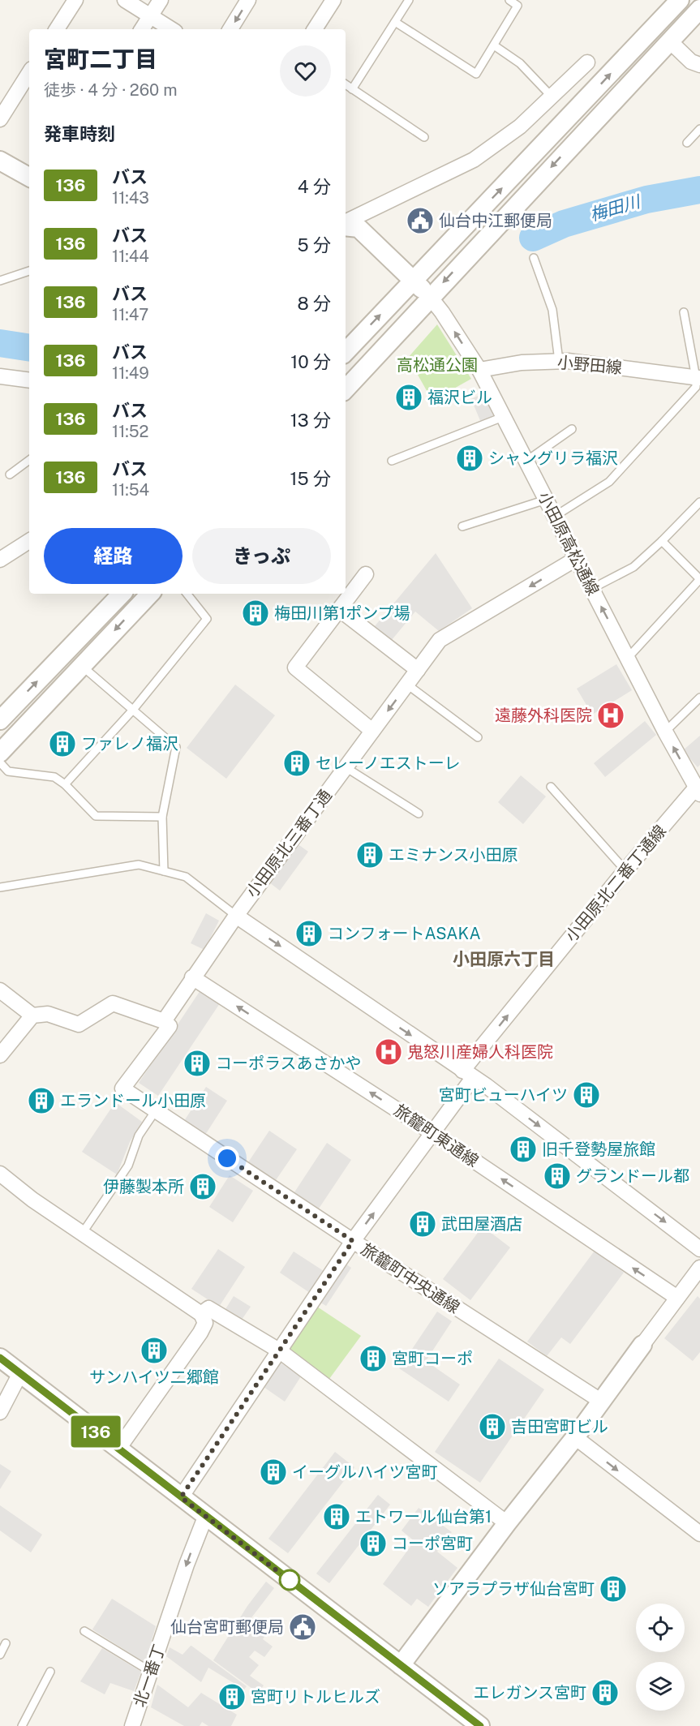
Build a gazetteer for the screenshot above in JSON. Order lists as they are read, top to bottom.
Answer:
{
  "streets": {
    "street": [
      "小野田線",
      "小田原高松通線",
      "小田原北三番丁通",
      "小田原北二番丁通線",
      "旅籠町東通線",
      "旅籠町中央通線",
      "北一番丁"
    ]
  },
  "crossings": [
    ["小野田線", "小田原高松通線"],
    ["小田原高松通線", "小田原北三番丁通"],
    ["小田原高松通線", "小田原北二番丁通線"],
    ["小田原北三番丁通", "旅籠町東通線"],
    ["小田原北三番丁通", "旅籠町中央通線"],
    ["小田原北二番丁通線", "旅籠町東通線"],
    ["小田原北二番丁通線", "旅籠町中央通線"]
  ],
  "one_way": [
    "小田原高松通線",
    "小田原北三番丁通",
    "小田原北二番丁通線",
    "北一番丁"
  ],
  "districts": ["小田原六丁目"],
  "water": ["梅田川"],
  "parks": ["高松通公園"],
  "places": {
    "public building": ["仙台中江郵便局", "仙台宮町郵便局"],
    "building": [
      "福沢ビル",
      "シャングリラ福沢",
      "梅田川第1ポンプ場",
      "ファレノ福沢",
      "セレーノエストーレ",
      "エミナンス小田原",
      "コンフォートASAKA",
      "コーポラスあさかや",
      "宮町ビューハイツ",
      "エランドール小田原",
      "旧千登勢屋旅館",
      "グランドール都",
      "伊藤製本所",
      "武田屋酒店",
      "サンハイツ二郷館",
      "宮町コーポ",
      "吉田宮町ビル",
      "イーグルハイツ宮町",
      "エトワール仙台第1",
      "コーポ宮町",
      "ソアラプラザ仙台宮町",
      "エレガンス宮町",
      "宮町リトルヒルズ"
    ],
    "hospital": ["遠藤外科医院", "鬼怒川産婦人科医院"]
  },
  "lines": ["bus line 136"],
  "page": {
    "on_map": "136",
    "heading": [
      ["宮町二丁目", "徒歩 · 4 分 · 260 m"],
      "発車時刻"
    ],
    "list": [
      {
        "mark": "136",
        "name": "バス",
        "note": "11:43",
        "value": "4 分"
      },
      {
        "mark": "136",
        "name": "バス",
        "note": "11:44",
        "value": "5 分"
      },
      {
        "mark": "136",
        "name": "バス",
        "note": "11:47",
        "value": "8 分"
      },
      {
        "mark": "136",
        "name": "バス",
        "note": "11:49",
        "value": "10 分"
      },
      {
        "mark": "136",
        "name": "バス",
        "note": "11:52",
        "value": "13 分"
      },
      {
        "mark": "136",
        "name": "バス",
        "note": "11:54",
        "value": "15 分"
      }
    ],
    "buttons": ["経路", "きっぷ"]
  }
}
